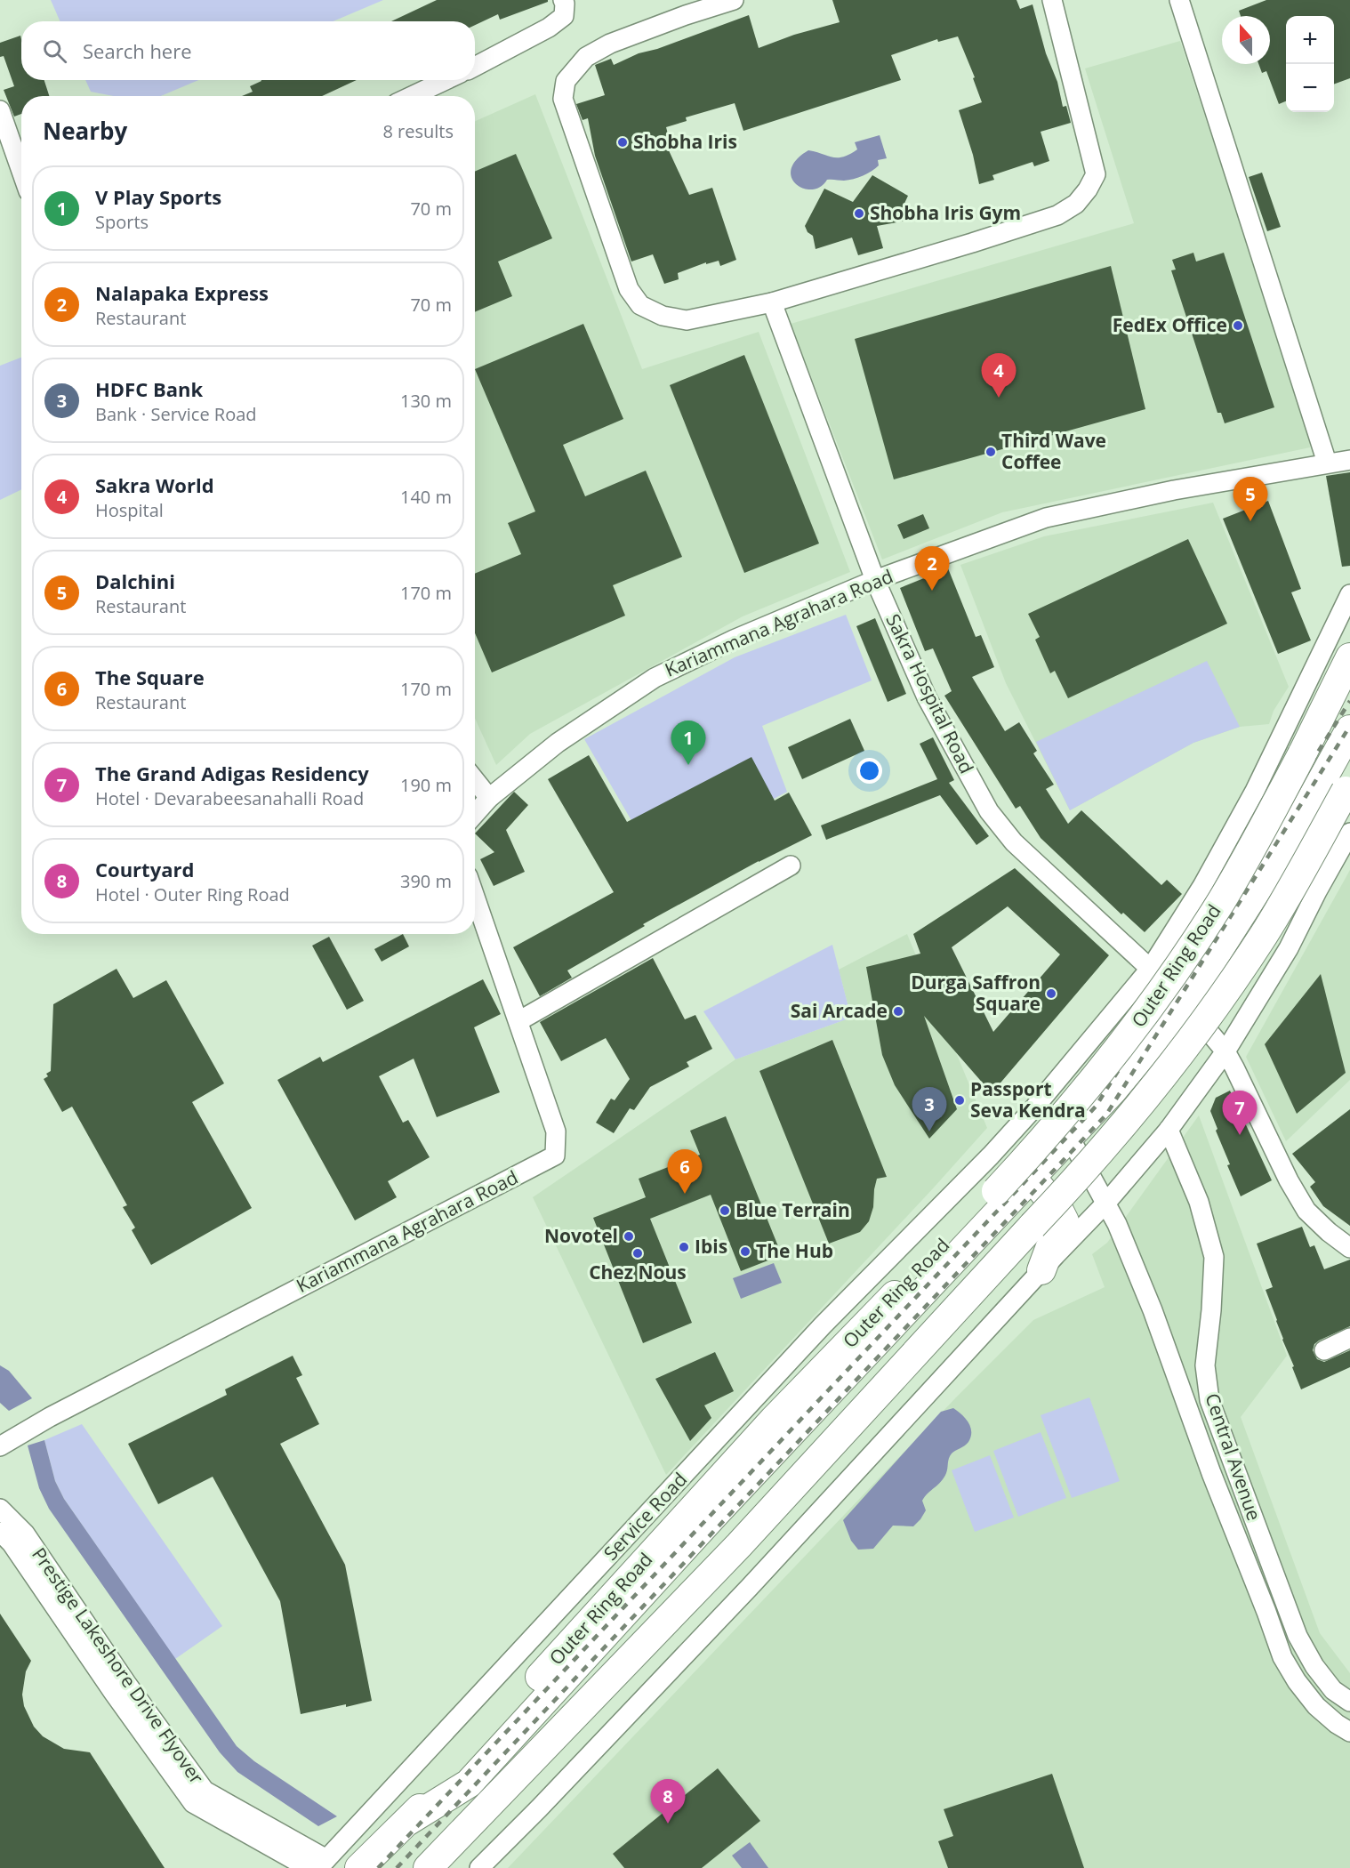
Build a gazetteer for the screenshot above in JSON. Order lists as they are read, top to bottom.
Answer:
{
  "streets": {
    "highway": ["Outer Ring Road"],
    "street": [
      "Kariammana Agrahara Road",
      "Sakra Hospital Road",
      "Central Avenue",
      "Service Road",
      "Prestige Lakeshore Drive Flyover"
    ]
  },
  "crossings": [
    ["Kariammana Agrahara Road", "Sakra Hospital Road"],
    ["Sakra Hospital Road", "Service Road"],
    ["Central Avenue", "Service Road"],
    ["Service Road", "Prestige Lakeshore Drive Flyover"]
  ],
  "places": [
    "Shobha Iris",
    "Shobha Iris Gym",
    "FedEx Office",
    "Third Wave Coffee",
    "Durga Saffron Square",
    "Sai Arcade",
    "Passport Seva Kendra",
    "Blue Terrain",
    "Novotel",
    "Ibis",
    "The Hub",
    "Chez Nous"
  ],
  "north": "top",
  "page": {
    "map_buttons": ["+", "−"],
    "search": "Search here",
    "heading": ["Nearby", "8 results"],
    "list": [
      {
        "mark": "1",
        "name": "V Play Sports",
        "note": "Sports",
        "value": "70 m"
      },
      {
        "mark": "2",
        "name": "Nalapaka Express",
        "note": "Restaurant",
        "value": "70 m"
      },
      {
        "mark": "3",
        "name": "HDFC Bank",
        "note": "Bank · Service Road",
        "value": "130 m"
      },
      {
        "mark": "4",
        "name": "Sakra World",
        "note": "Hospital",
        "value": "140 m"
      },
      {
        "mark": "5",
        "name": "Dalchini",
        "note": "Restaurant",
        "value": "170 m"
      },
      {
        "mark": "6",
        "name": "The Square",
        "note": "Restaurant",
        "value": "170 m"
      },
      {
        "mark": "7",
        "name": "The Grand Adigas Residency",
        "note": "Hotel · Devarabeesanahalli Road",
        "value": "190 m"
      },
      {
        "mark": "8",
        "name": "Courtyard",
        "note": "Hotel · Outer Ring Road",
        "value": "390 m"
      }
    ],
    "pins": [
      "4",
      "5",
      "2",
      "1",
      "3",
      "7",
      "6",
      "8"
    ]
  }
}
